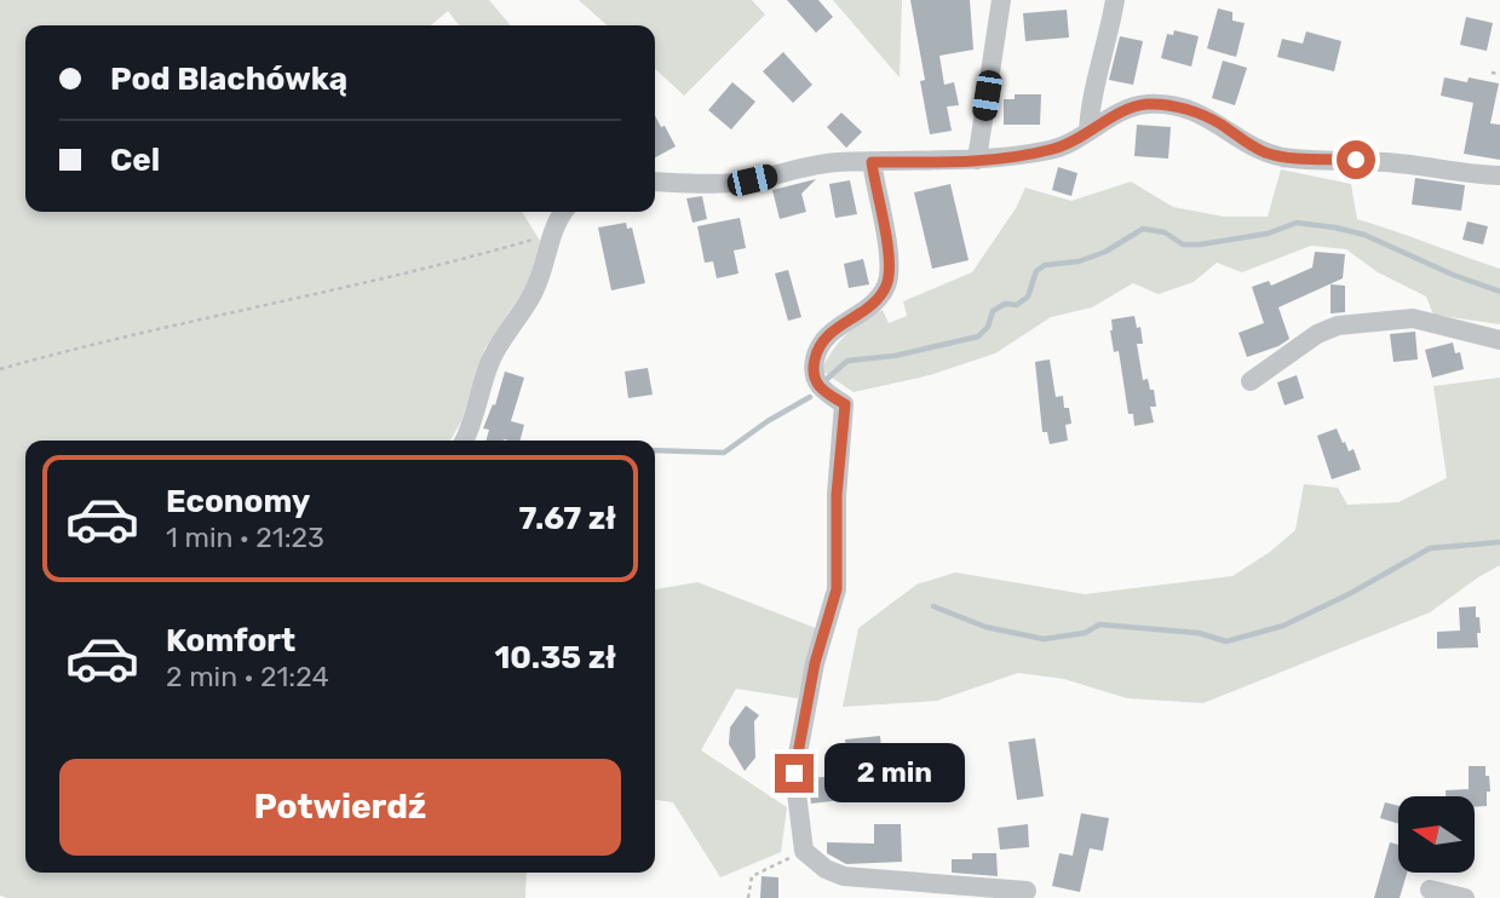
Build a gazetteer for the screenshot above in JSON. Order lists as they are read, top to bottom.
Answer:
{
  "north": "left",
  "page": {
    "banner": ["Pod Blachówką", "Cel"],
    "list": [
      {
        "name": "Economy",
        "note": "1 min · 21:23",
        "value": "7.67 zł"
      },
      {
        "name": "Komfort",
        "note": "2 min · 21:24",
        "value": "10.35 zł"
      }
    ],
    "buttons": "Potwierdź",
    "bubble": "2 min"
  }
}
